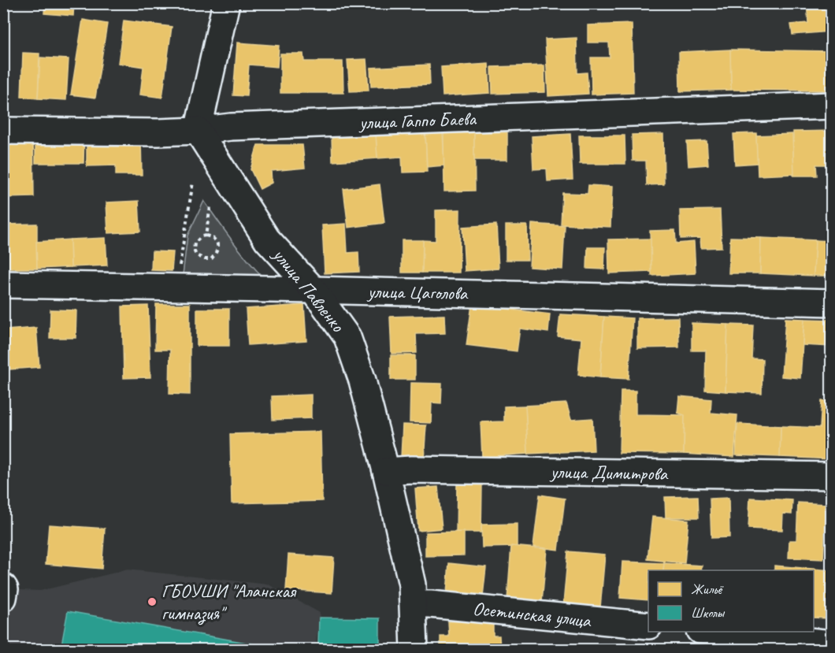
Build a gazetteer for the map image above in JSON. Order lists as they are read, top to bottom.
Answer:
{
  "streets": {
    "street": [
      "улица Гаппо Баева",
      "улица Павленко",
      "улица Цаголова",
      "улица Димитрова",
      "Осетинская улица"
    ]
  },
  "crossings": [
    ["улица Гаппо Баева", "улица Павленко"],
    ["улица Павленко", "улица Цаголова"],
    ["улица Павленко", "улица Димитрова"],
    ["улица Павленко", "Осетинская улица"]
  ],
  "places": ["ГБОУШИ \"Аланская гимназия\""],
  "legend": ["Жильё", "Школы"]
}
